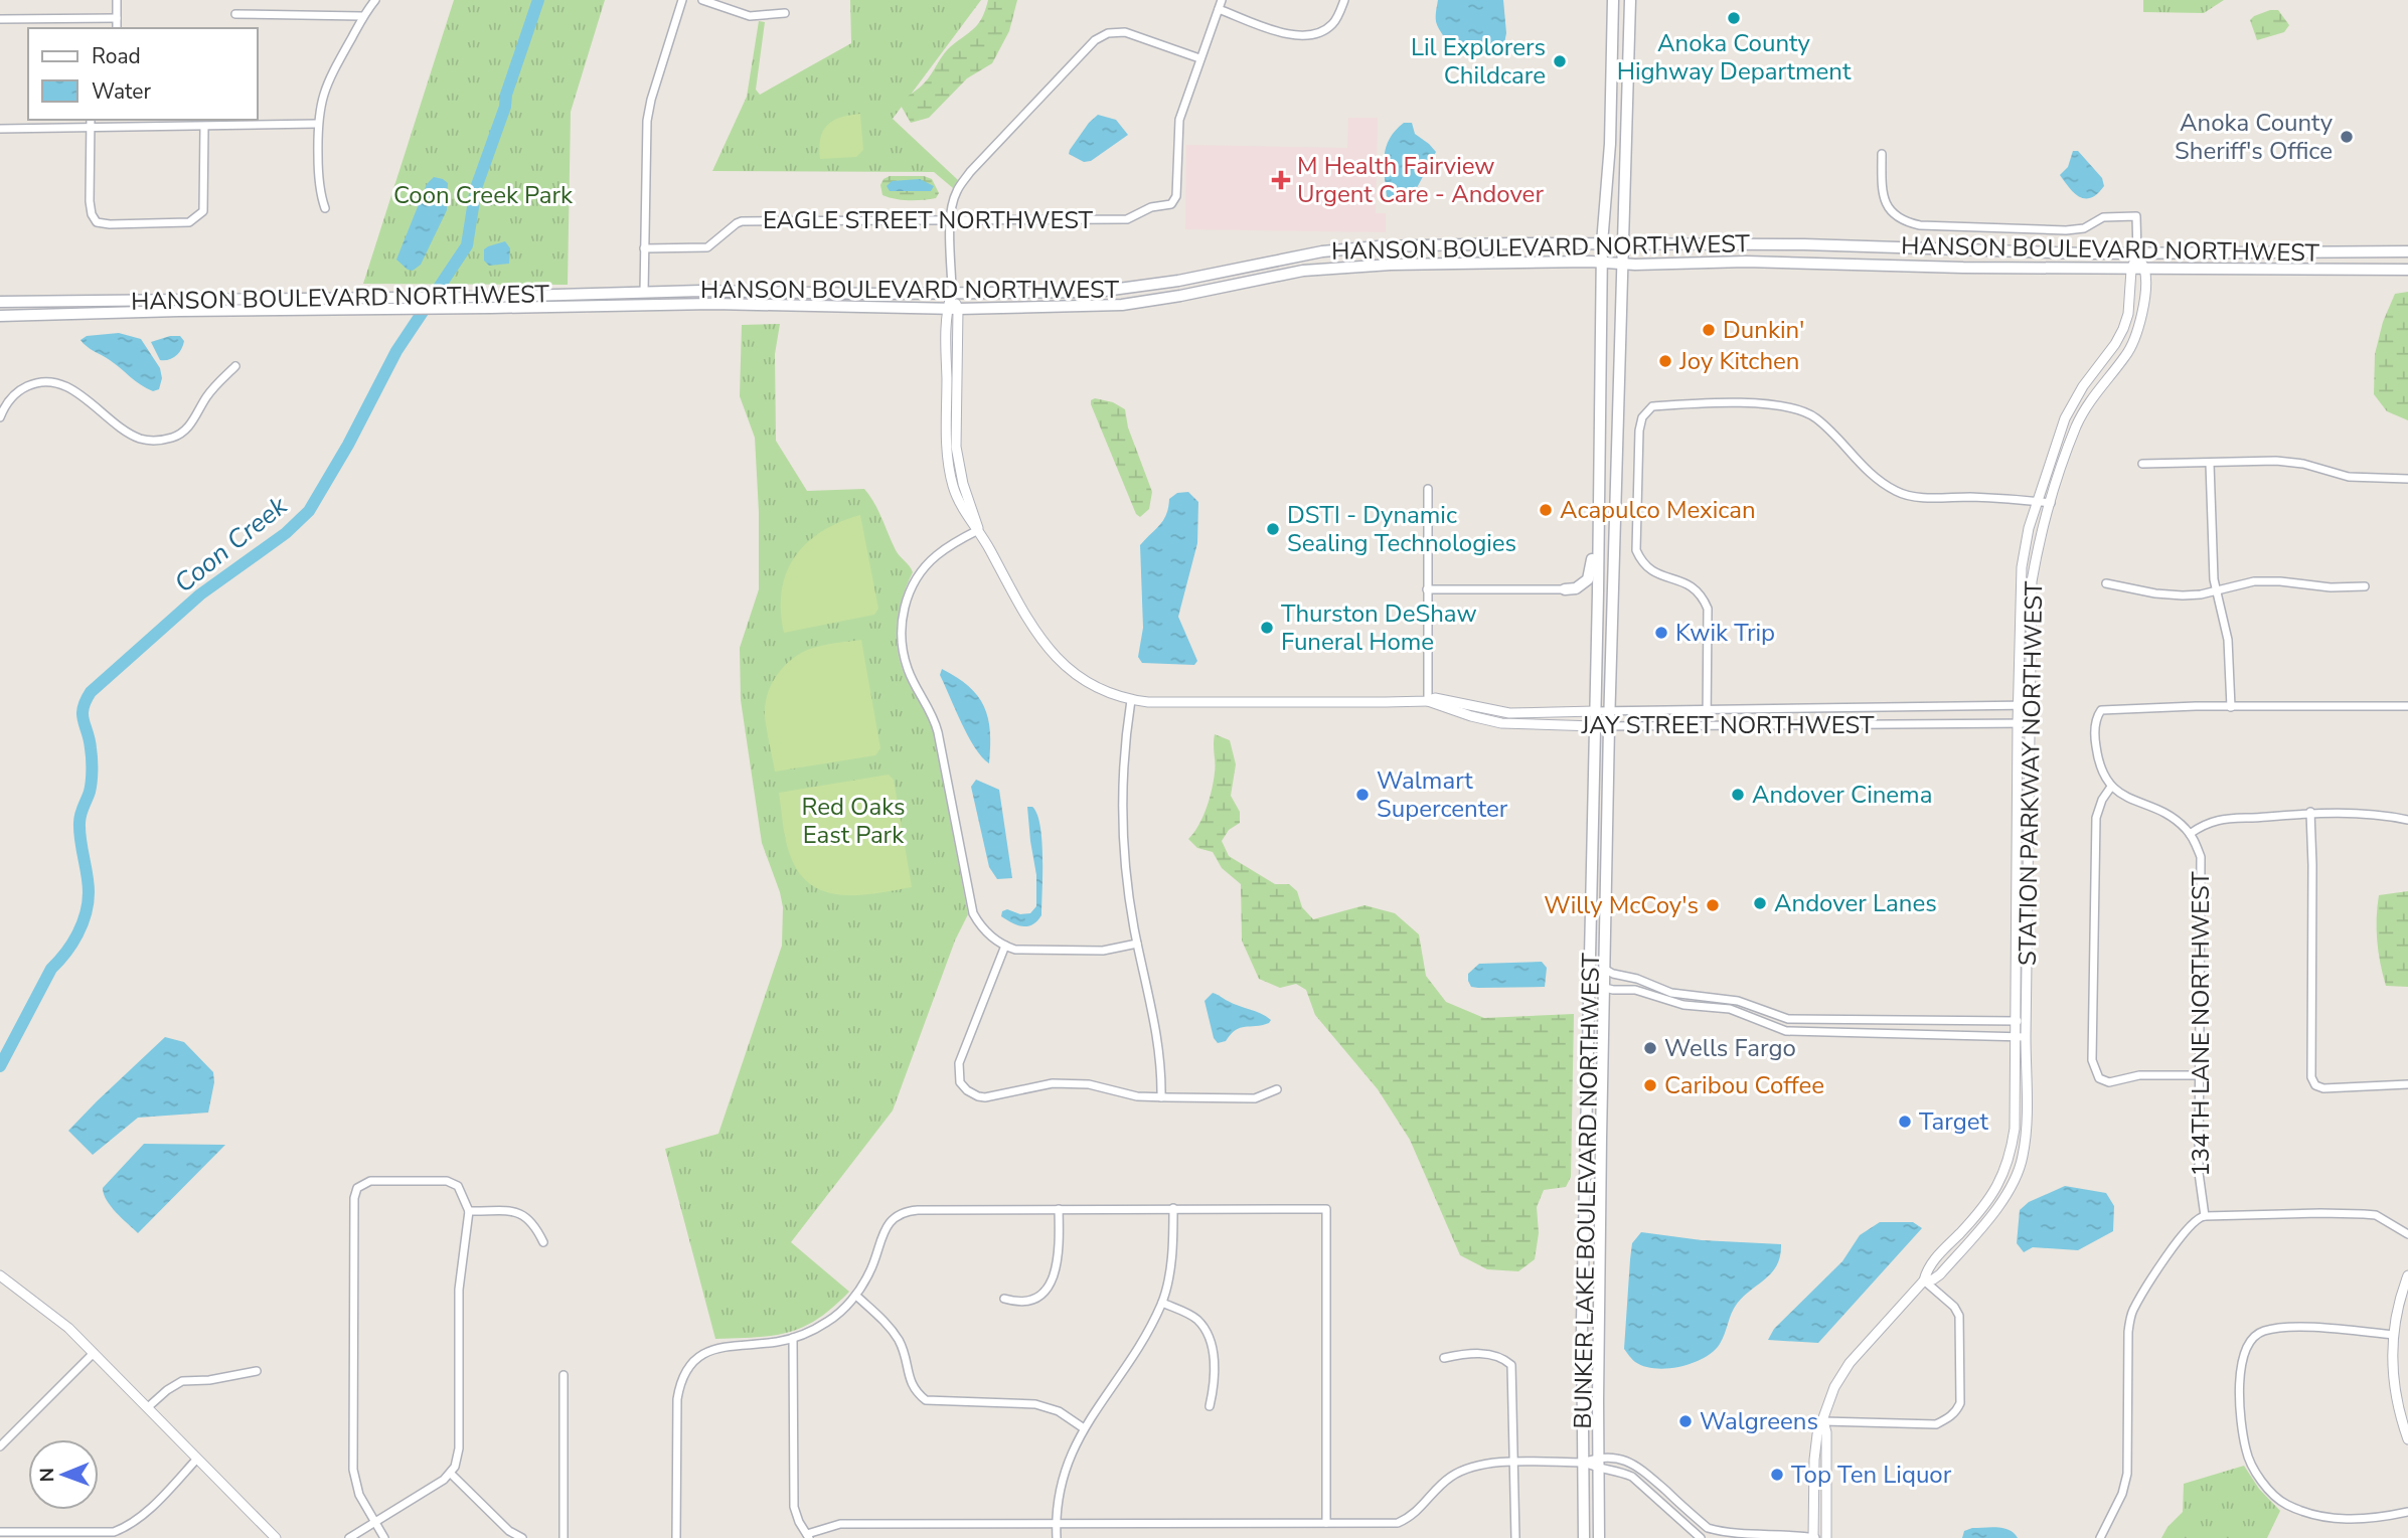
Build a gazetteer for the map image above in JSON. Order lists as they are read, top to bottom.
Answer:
{
  "streets": {
    "main road": ["HANSON BOULEVARD NORTHWEST", "BUNKER LAKE BOULEVARD NORTHWEST"],
    "street": [
      "EAGLE STREET NORTHWEST",
      "JAY STREET NORTHWEST",
      "STATION PARKWAY NORTHWEST",
      "134TH LANE NORTHWEST"
    ]
  },
  "crossings": [
    ["HANSON BOULEVARD NORTHWEST", "JAY STREET NORTHWEST"],
    ["HANSON BOULEVARD NORTHWEST", "STATION PARKWAY NORTHWEST"],
    ["HANSON BOULEVARD NORTHWEST", "BUNKER LAKE BOULEVARD NORTHWEST"],
    ["JAY STREET NORTHWEST", "STATION PARKWAY NORTHWEST"],
    ["JAY STREET NORTHWEST", "BUNKER LAKE BOULEVARD NORTHWEST"]
  ],
  "water": ["Coon Creek"],
  "parks": ["Coon Creek Park", "Red Oaks East Park"],
  "places": {
    "other": [
      "Anoka County Highway Department",
      "Lil Explorers Childcare",
      "Anoka County Sheriff's Office",
      "Dunkin'",
      "Joy Kitchen",
      "Acapulco Mexican",
      "DSTI - Dynamic Sealing Technologies",
      "Thurston DeShaw Funeral Home",
      "Kwik Trip",
      "Walmart Supercenter",
      "Andover Cinema",
      "Andover Lanes",
      "Willy McCoy's",
      "Wells Fargo",
      "Caribou Coffee",
      "Target",
      "Walgreens",
      "Top Ten Liquor"
    ],
    "health": ["M Health Fairview Urgent Care - Andover"]
  },
  "legend": ["Road", "Water"],
  "north": "left"
}
